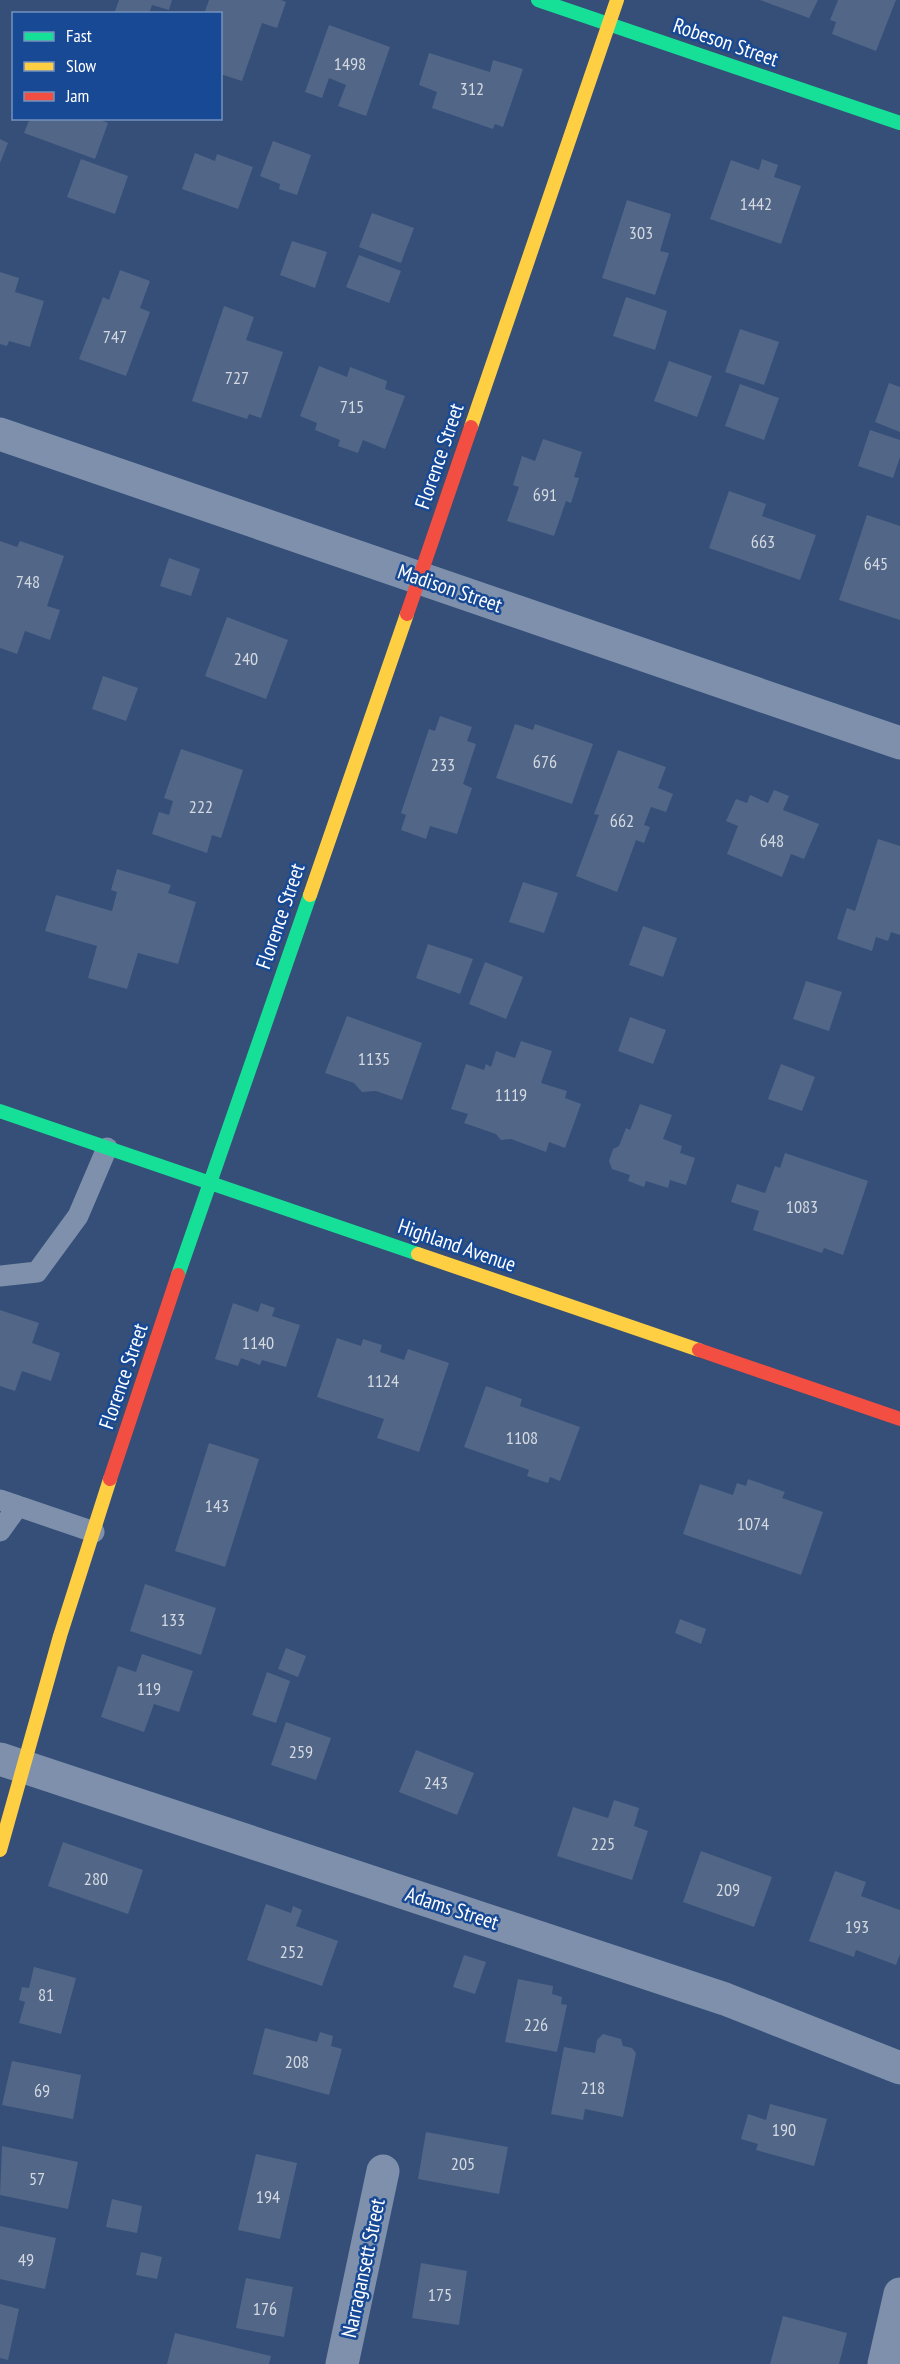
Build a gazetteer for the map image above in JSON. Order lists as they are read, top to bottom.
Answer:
{
  "streets": {
    "street": [
      "Robeson Street",
      "Florence Street",
      "Madison Street",
      "Highland Avenue",
      "Adams Street",
      "Narragansett Street"
    ]
  },
  "crossings": [
    ["Robeson Street", "Florence Street"],
    ["Florence Street", "Madison Street"],
    ["Florence Street", "Highland Avenue"],
    ["Florence Street", "Adams Street"]
  ],
  "house_numbers": [
    "1498",
    "312",
    "1442",
    "303",
    "747",
    "727",
    "715",
    "691",
    "663",
    "645",
    "748",
    "240",
    "676",
    "233",
    "222",
    "662",
    "648",
    "1135",
    "1119",
    "1083",
    "1140",
    "1124",
    "1108",
    "143",
    "1074",
    "133",
    "119",
    "259",
    "243",
    "225",
    "280",
    "209",
    "193",
    "252",
    "81",
    "226",
    "208",
    "218",
    "69",
    "190",
    "205",
    "57",
    "194",
    "49",
    "175",
    "176"
  ],
  "legend": ["Fast", "Slow", "Jam"]
}
